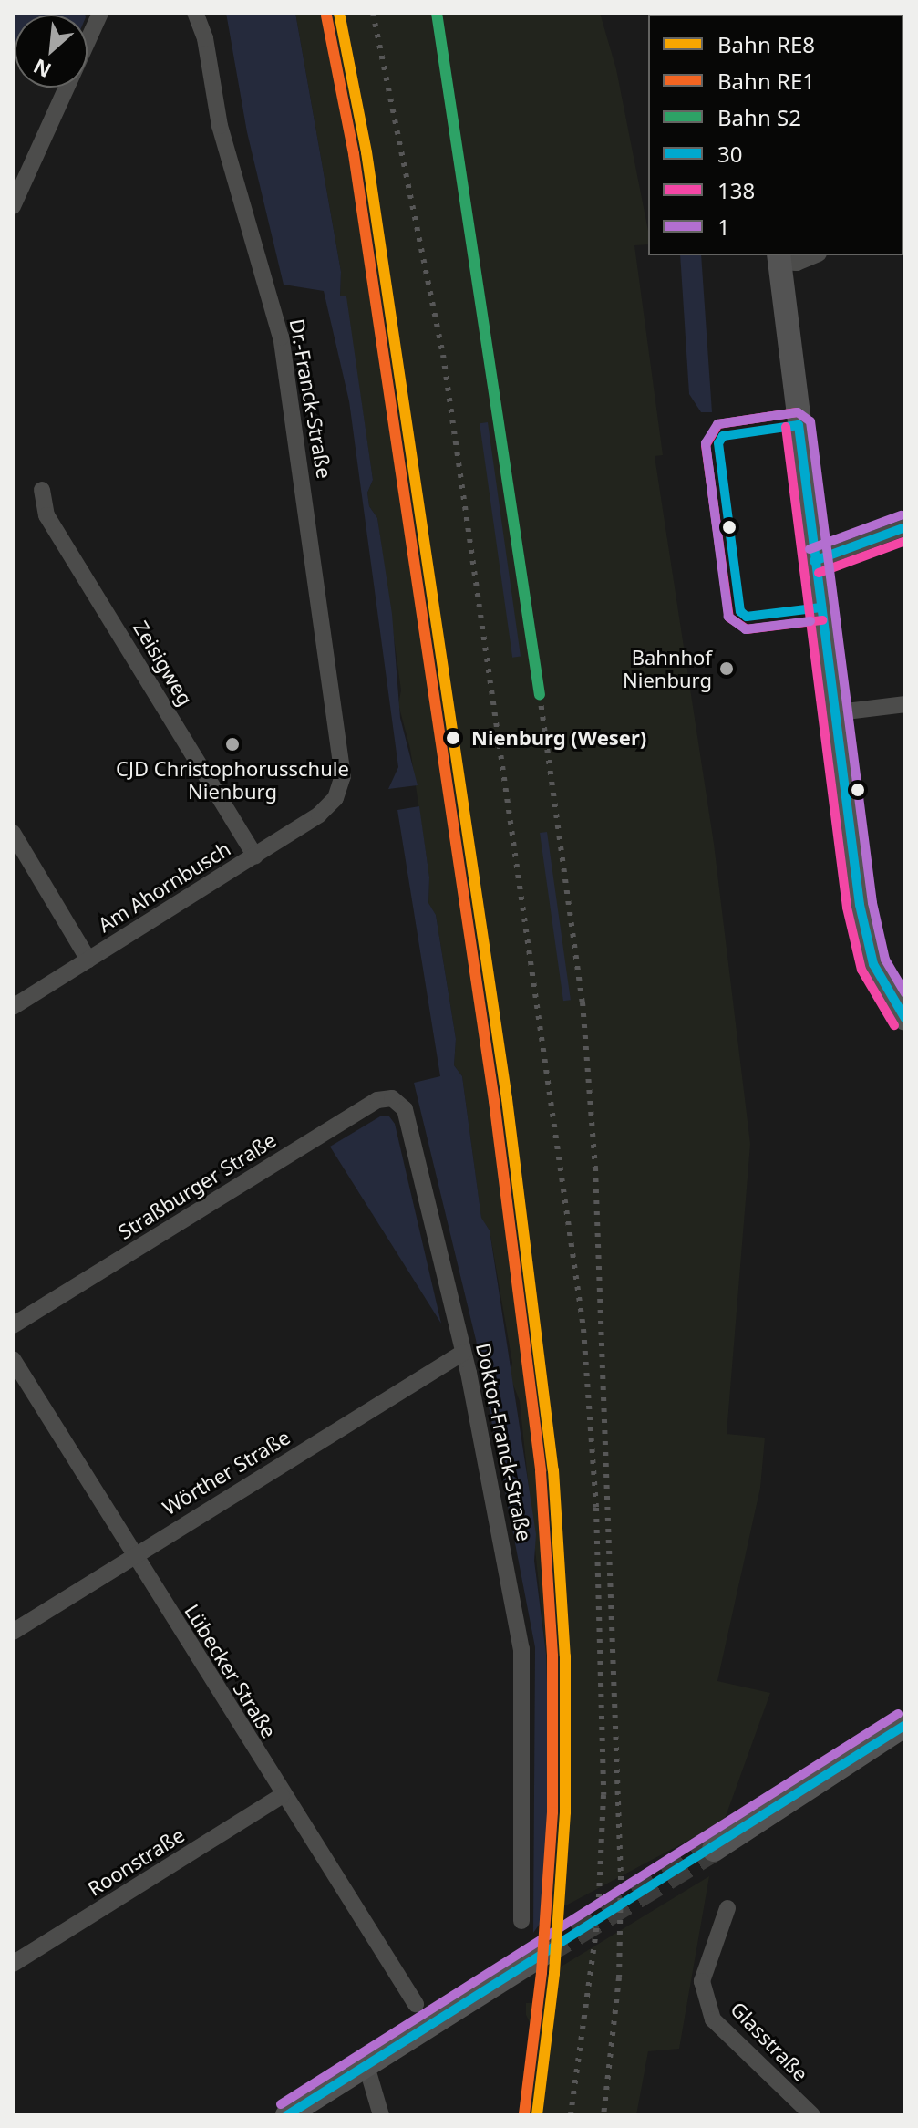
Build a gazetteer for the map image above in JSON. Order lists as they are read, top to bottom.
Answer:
{
  "streets": {
    "street": [
      "Dr.-Franck-Straße",
      "Zeisigweg",
      "Am Ahornbusch",
      "Straßburger Straße",
      "Doktor-Franck-Straße",
      "Wörther Straße",
      "Lübecker Straße",
      "Roonstraße",
      "Glasstraße"
    ]
  },
  "crossings": [
    ["Dr.-Franck-Straße", "Am Ahornbusch"],
    ["Zeisigweg", "Am Ahornbusch"],
    ["Straßburger Straße", "Doktor-Franck-Straße"],
    ["Doktor-Franck-Straße", "Wörther Straße"],
    ["Wörther Straße", "Lübecker Straße"],
    ["Lübecker Straße", "Roonstraße"]
  ],
  "places": ["Bahnhof Nienburg", "Nienburg (Weser)", "CJD Christophorusschule Nienburg"],
  "lines": [
    "rail line RE8",
    "rail line S2",
    "rail line RE1",
    "transit line 138",
    "transit line 1",
    "transit line 30"
  ],
  "legend": [
    "Bahn RE8",
    "Bahn RE1",
    "Bahn S2",
    "30",
    "138",
    "1"
  ],
  "north": "bottom left"
}
